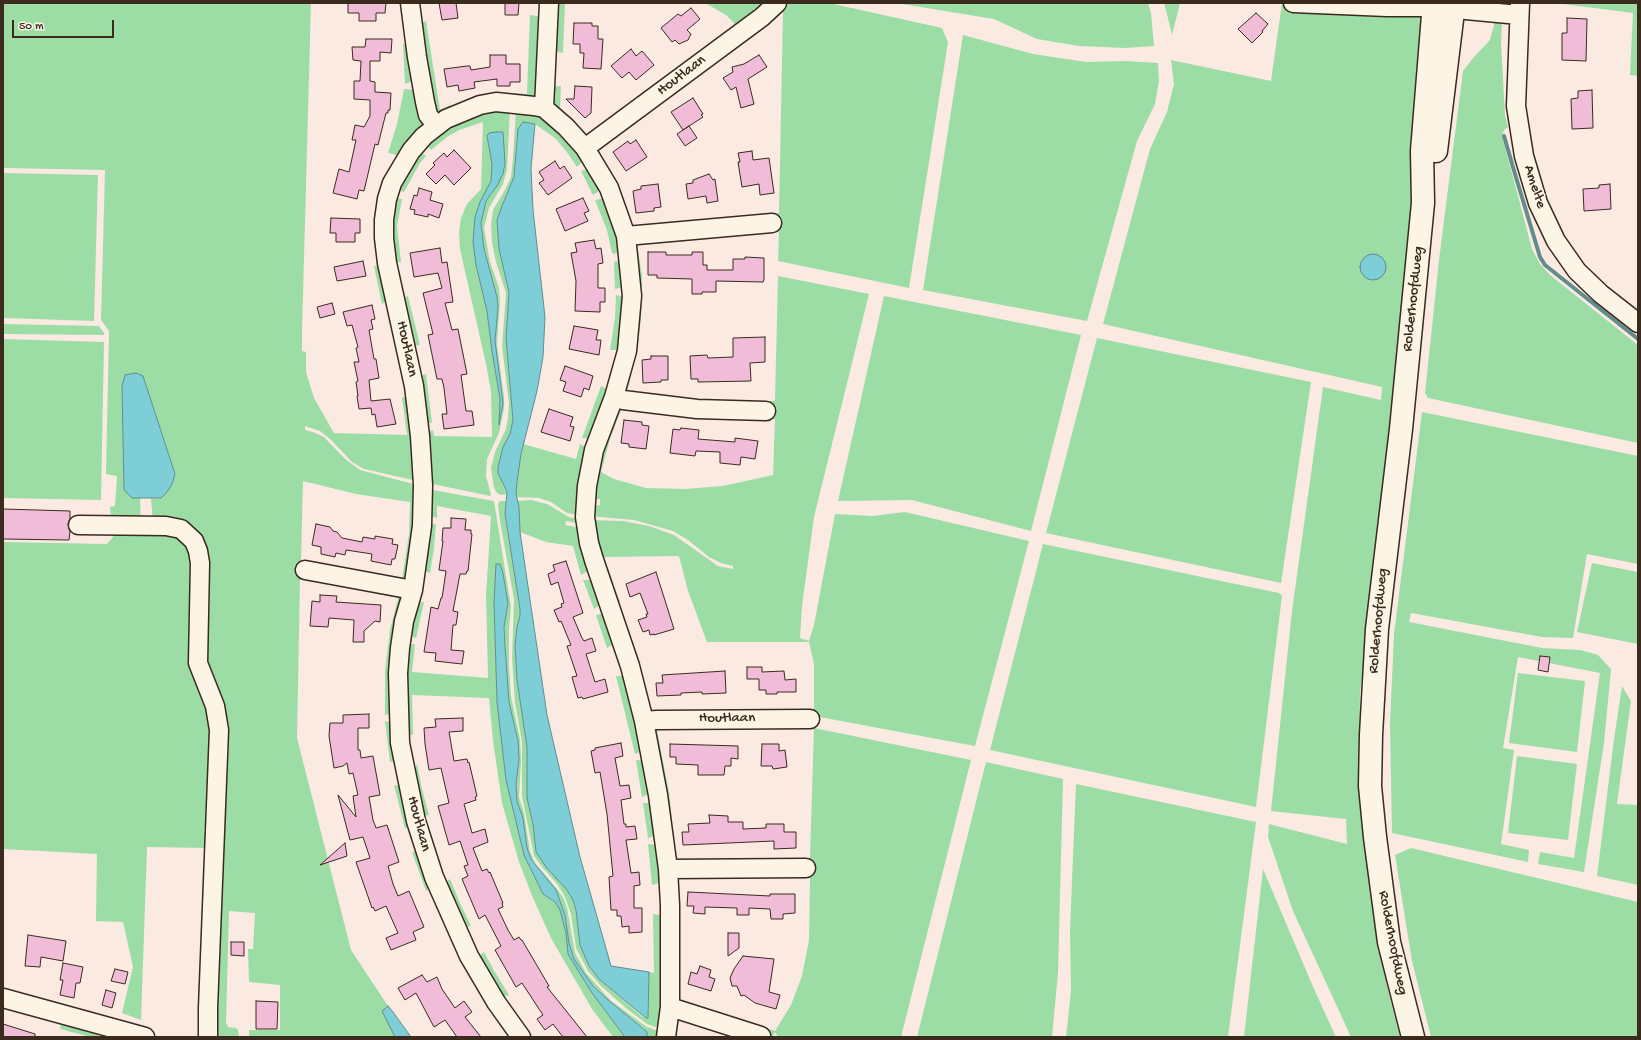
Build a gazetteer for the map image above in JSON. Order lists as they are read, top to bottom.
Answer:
{
  "streets": {
    "main road": ["Rolderhoofdweg"],
    "street": ["Houtlaan", "Amelte"]
  },
  "crossings": [
    ["Amelte", "Rolderhoofdweg"]
  ],
  "scale_bar": "50 m"
}
